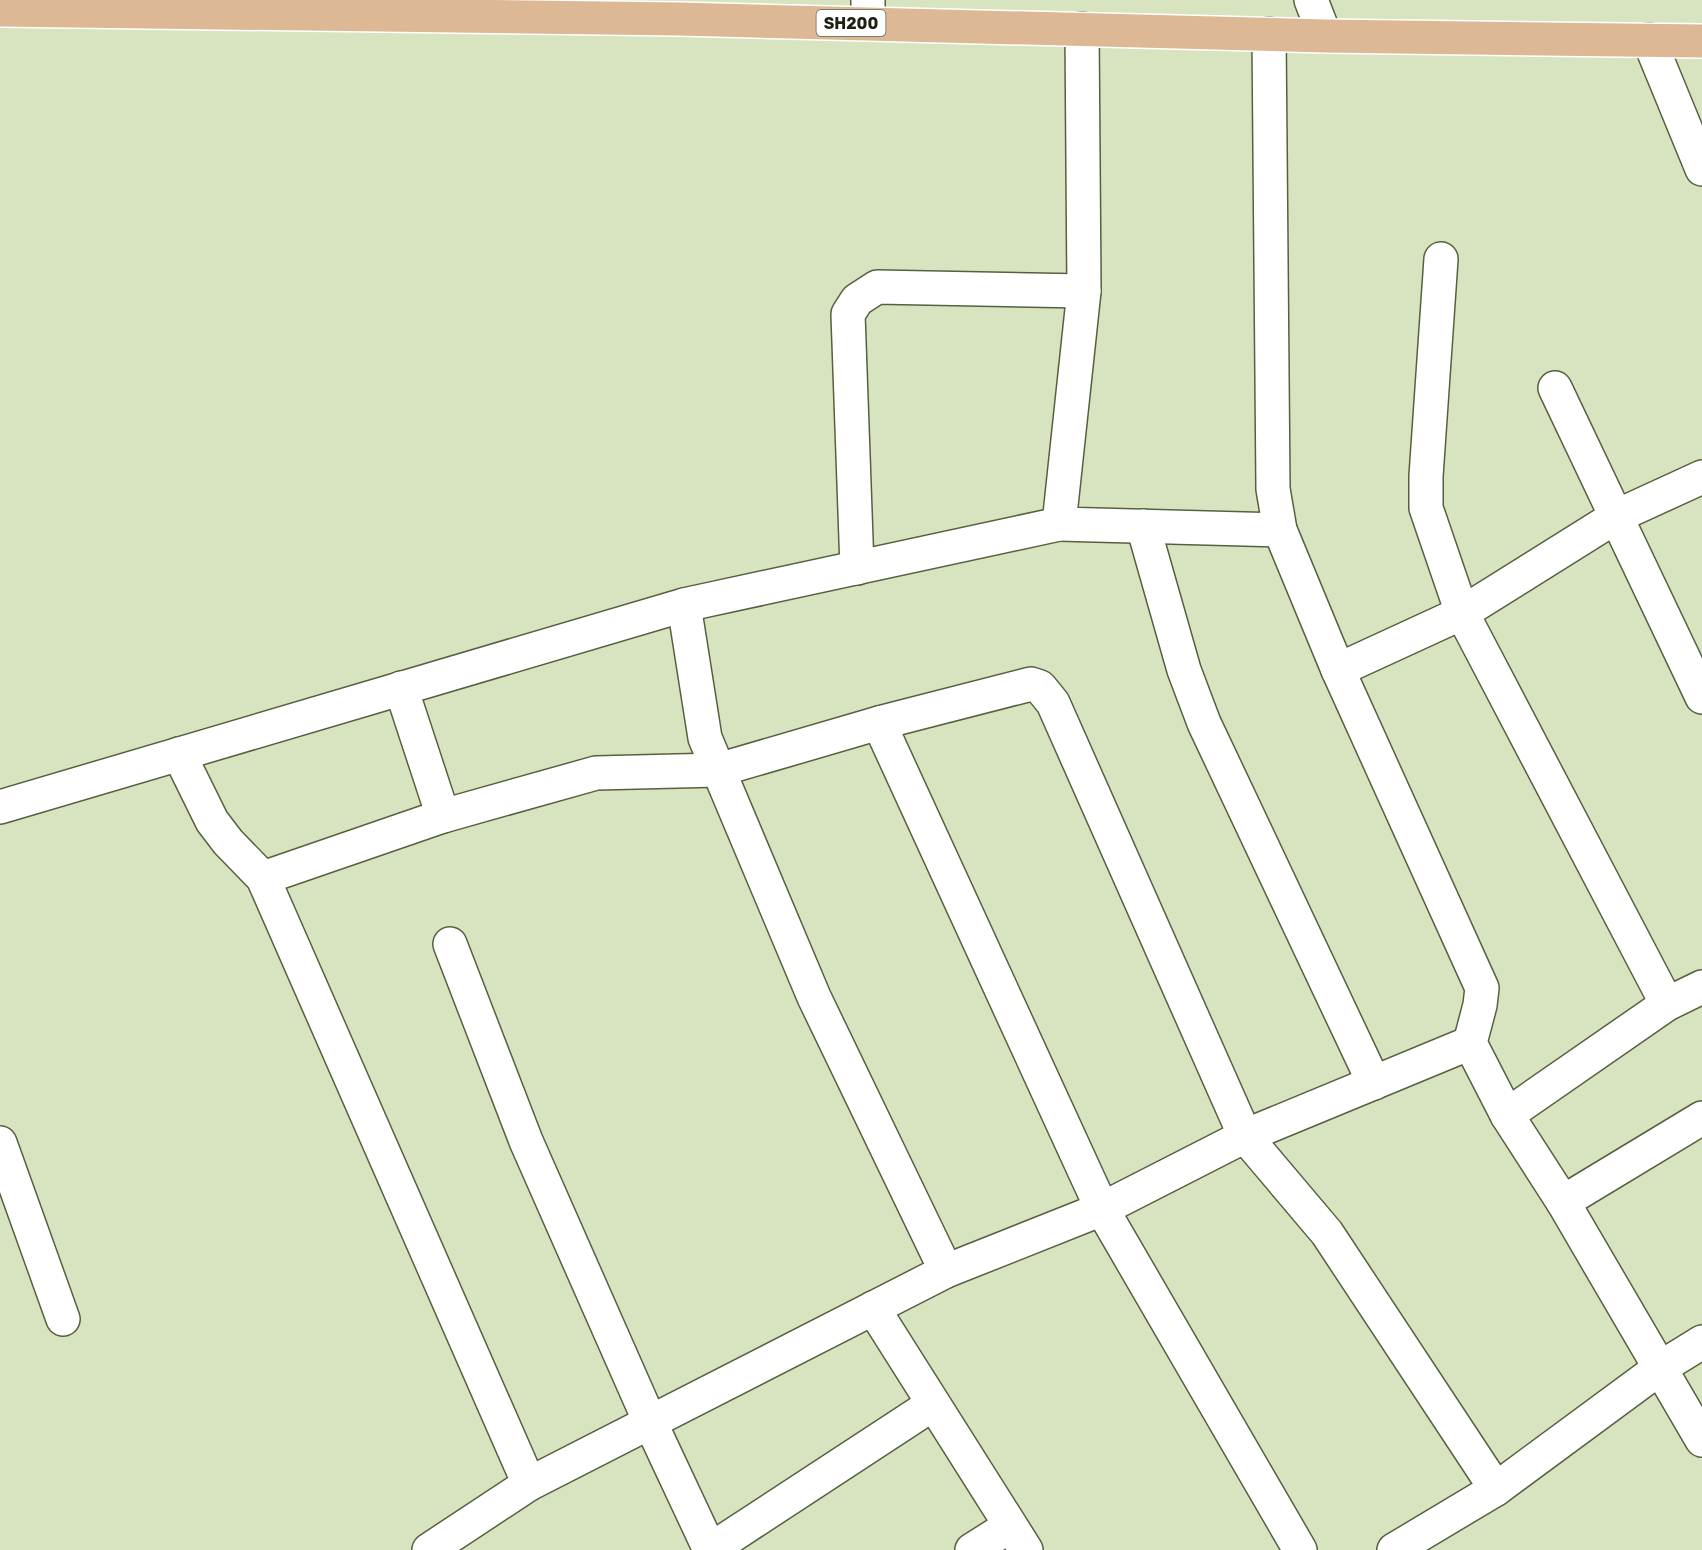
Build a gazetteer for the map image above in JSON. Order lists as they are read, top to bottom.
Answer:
{
  "streets": {
    "main road": ["SH200"]
  }
}
